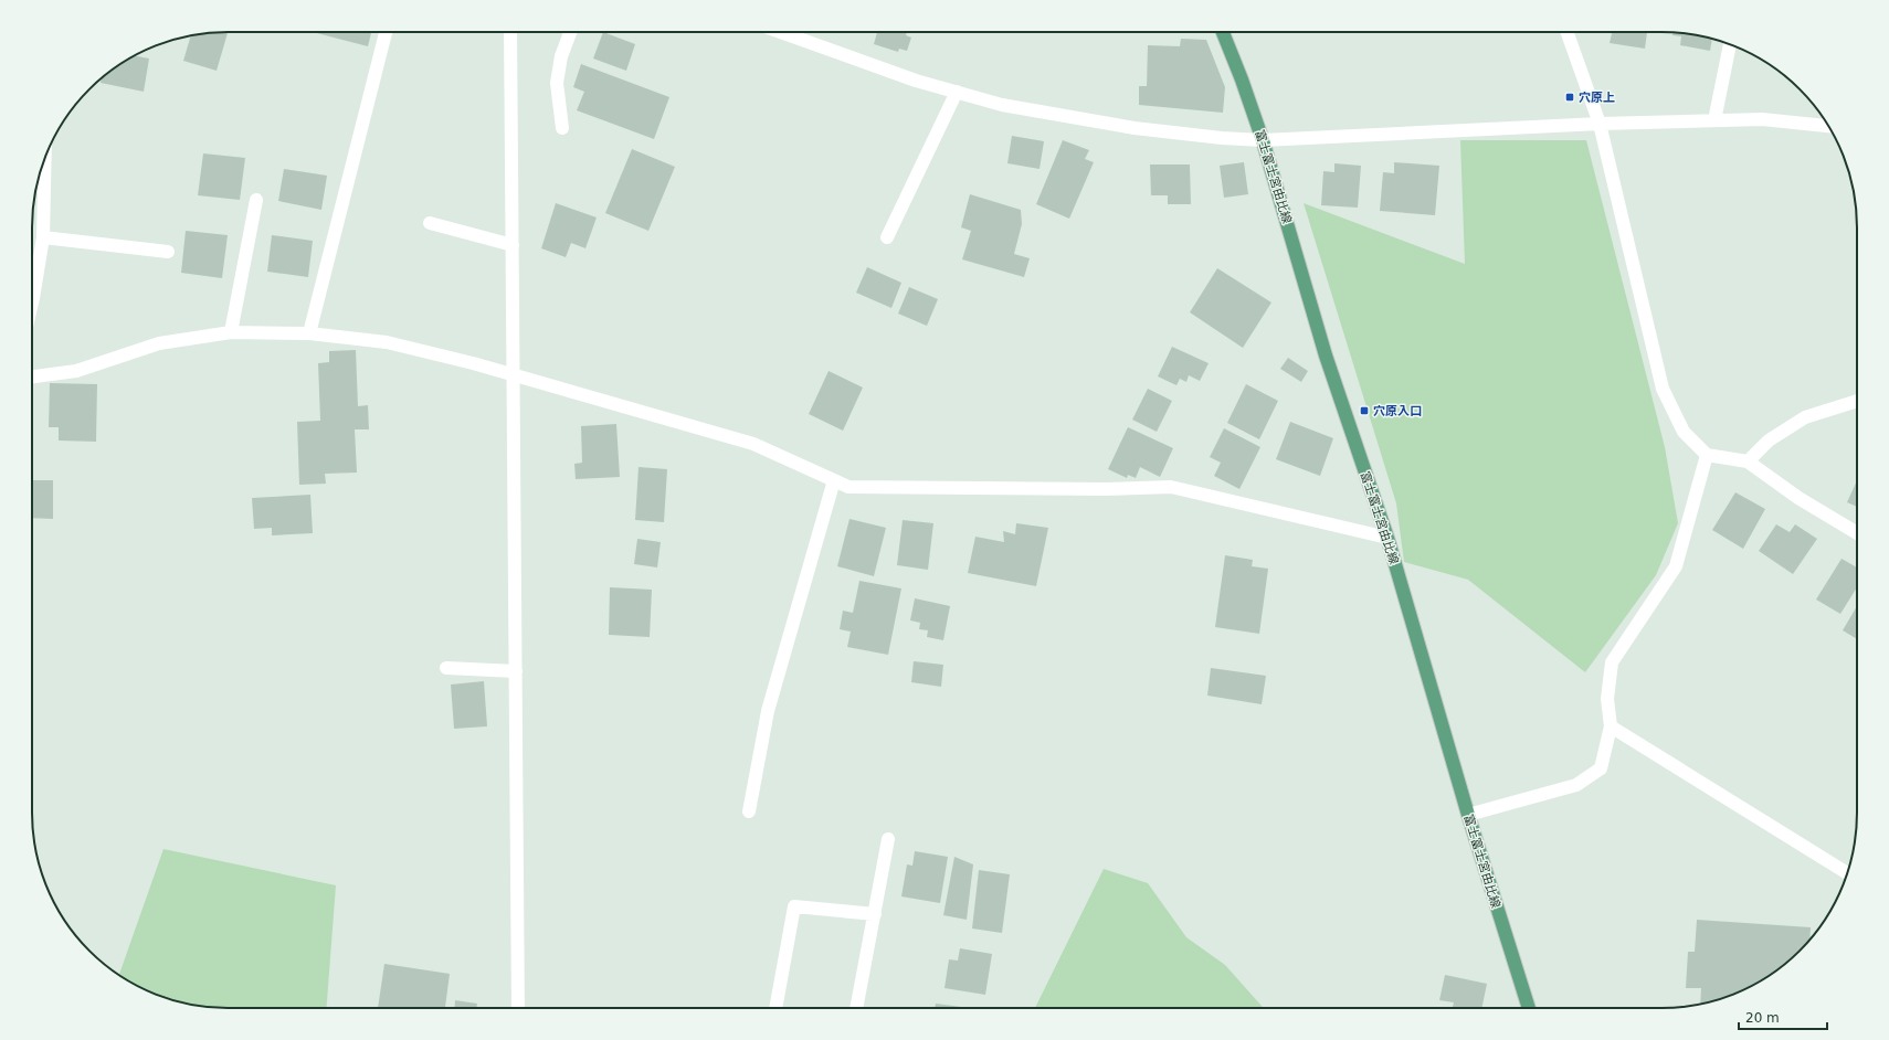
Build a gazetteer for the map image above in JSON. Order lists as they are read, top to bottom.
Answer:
{
  "streets": {
    "main road": ["富士富士宮由比線"]
  },
  "places": {
    "transit": ["穴原上", "穴原入口"]
  },
  "scale_bar": "20 m"
}
